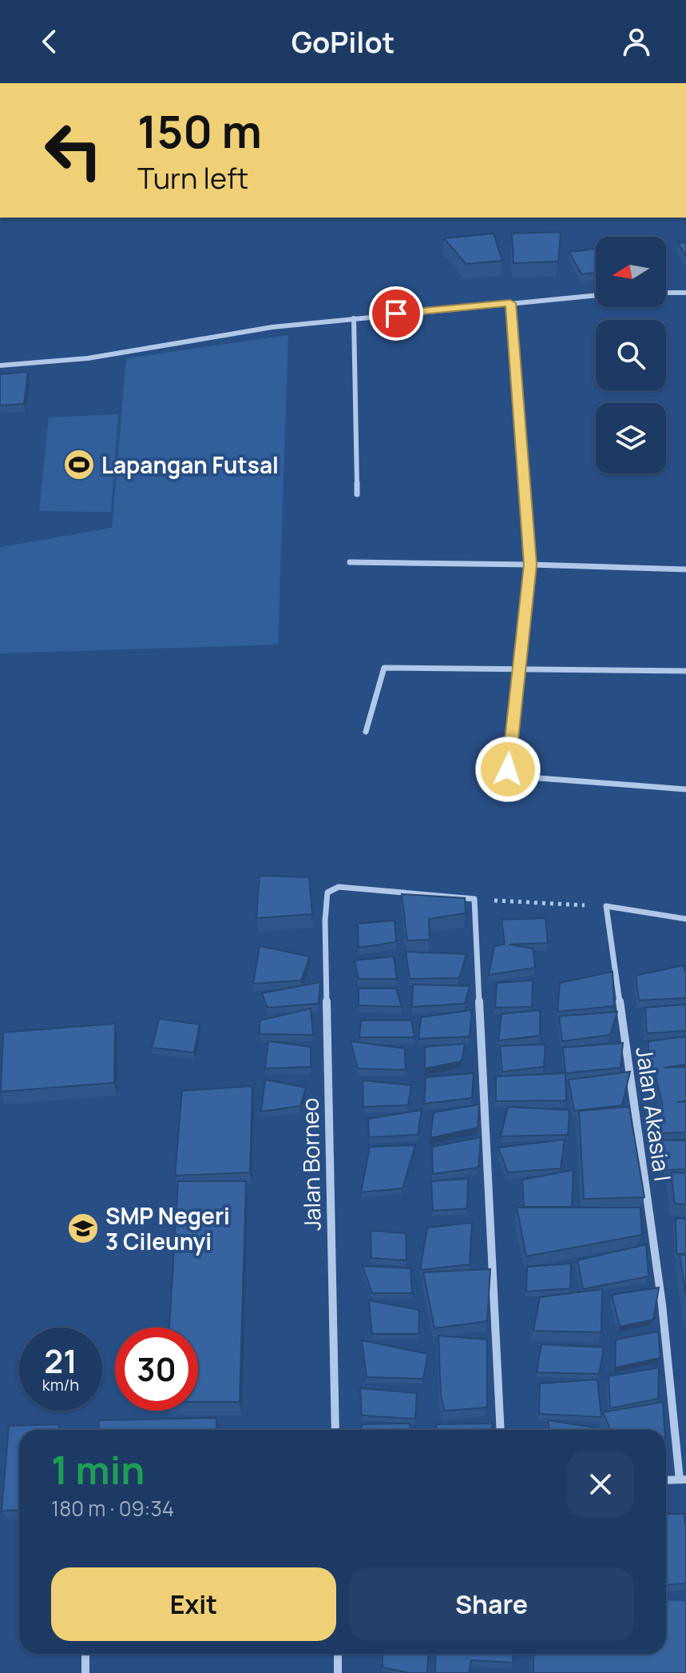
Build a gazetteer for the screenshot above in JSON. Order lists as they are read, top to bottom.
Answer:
{
  "streets": {
    "street": ["Jalan Akasia I", "Jalan Borneo"]
  },
  "places": {
    "sports": ["Lapangan Futsal"],
    "school or university": ["SMP Negeri 3 Cileunyi"]
  },
  "north": "left",
  "page": {
    "header": "GoPilot",
    "turn": ["150 m", "Turn left"],
    "speed": "21 km/h",
    "limit": "30",
    "heading": ["1 min", "180 m · 09:34"],
    "buttons": ["Exit", "Share"]
  }
}
